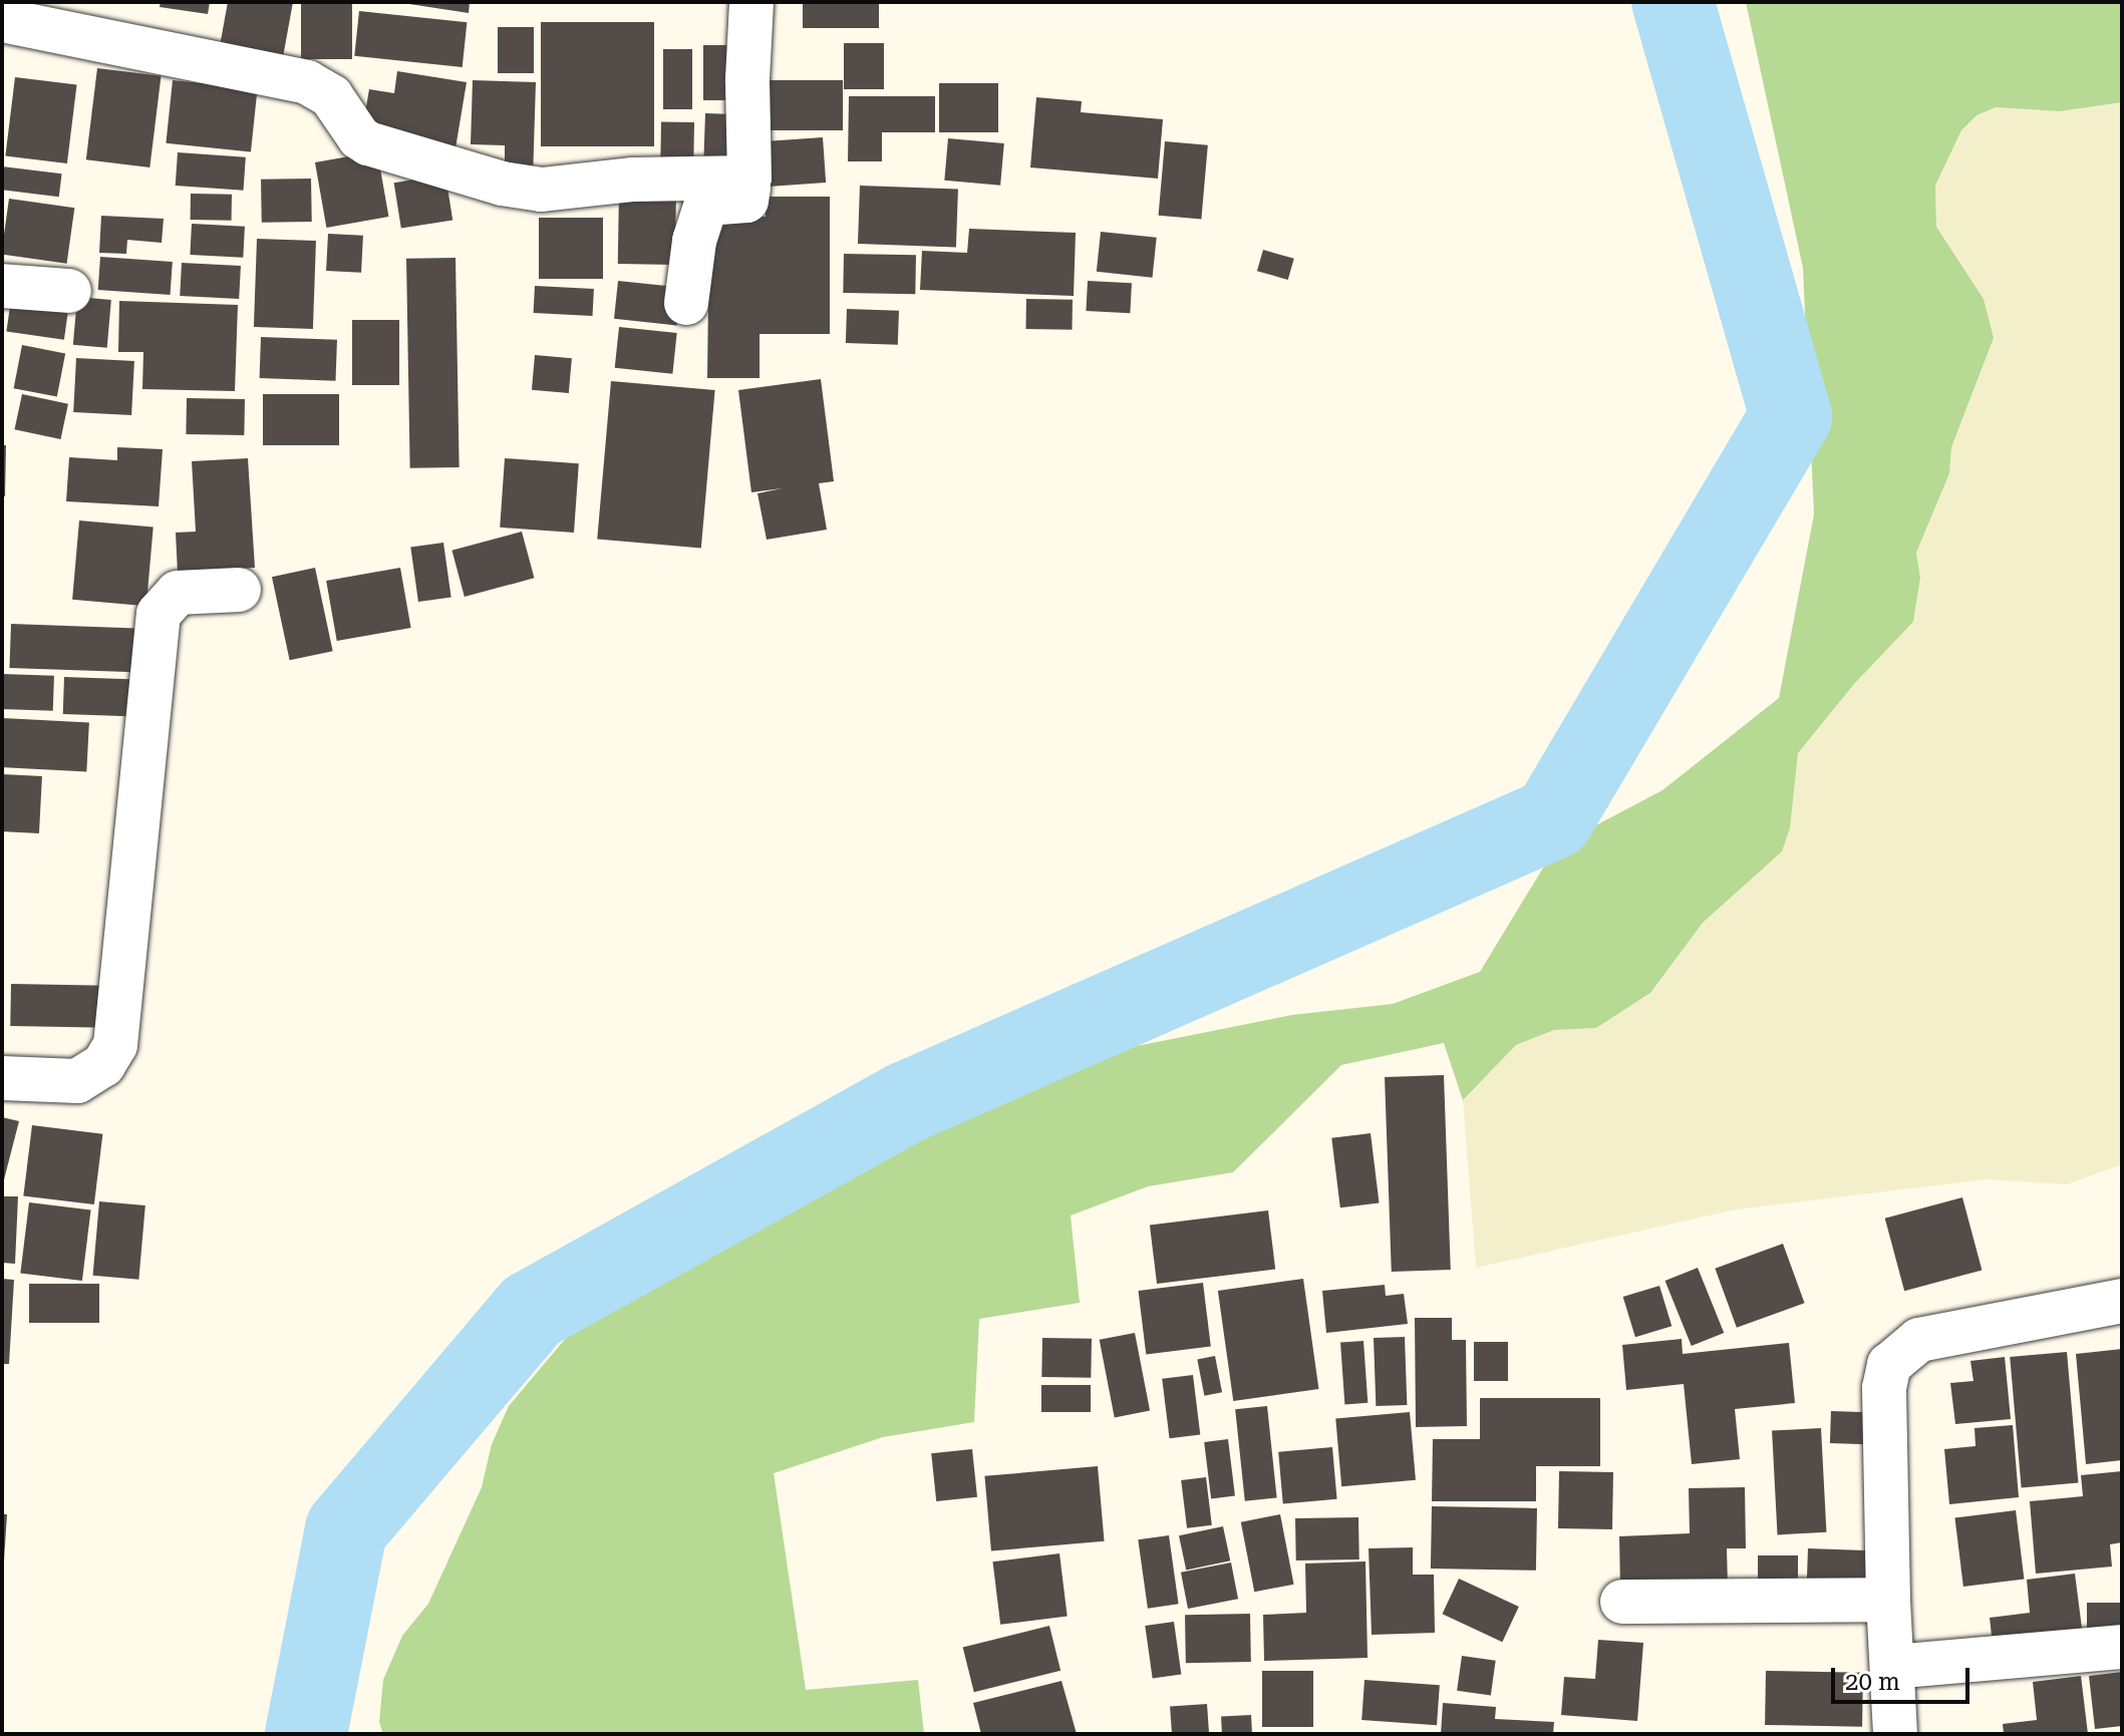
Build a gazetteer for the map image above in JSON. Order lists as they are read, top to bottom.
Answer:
{
  "scale_bar": "20 m"
}
